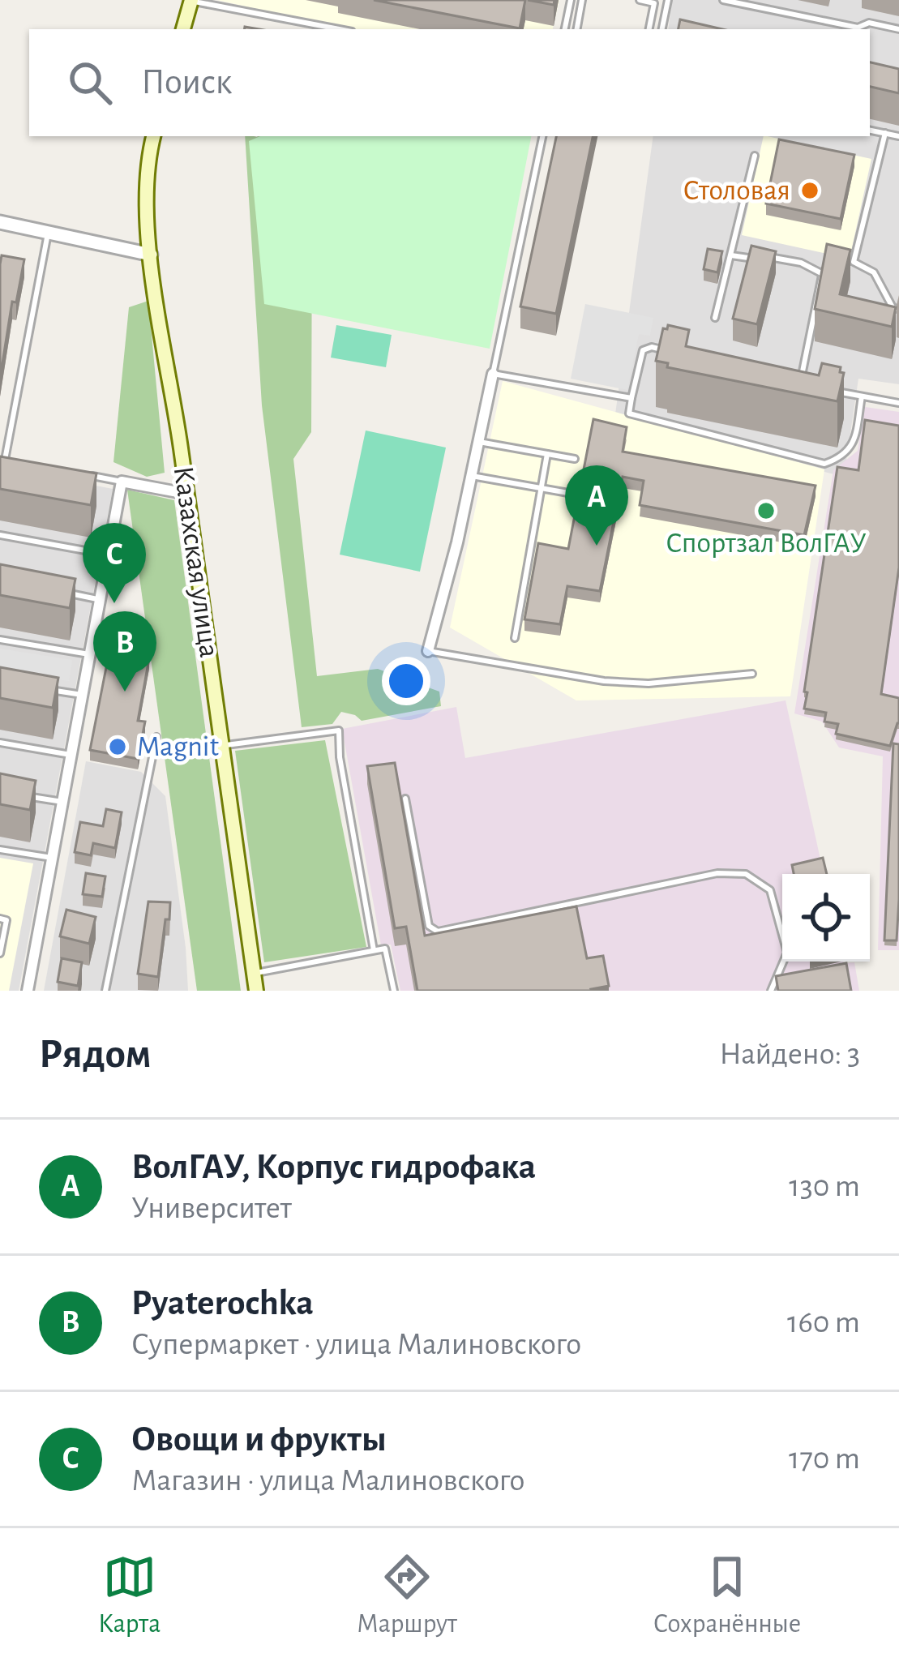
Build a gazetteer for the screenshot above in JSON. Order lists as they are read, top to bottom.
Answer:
{
  "streets": {
    "main road": ["Казахская улица"]
  },
  "places": ["Столовая", "Спортзал ВолГАУ", "Magnit"],
  "page": {
    "search": "Поиск",
    "pins": ["A", "C", "B"],
    "heading": ["Рядом", "Найдено: 3"],
    "list": [
      {
        "mark": "A",
        "name": "ВолГАУ, Корпус гидрофака",
        "note": "Университет",
        "value": "130 m"
      },
      {
        "mark": "B",
        "name": "Pyaterochka",
        "note": "Супермаркет · улица Малиновского",
        "value": "160 m"
      },
      {
        "mark": "C",
        "name": "Овощи и фрукты",
        "note": "Магазин · улица Малиновского",
        "value": "170 m"
      }
    ],
    "nav": ["Карта", "Маршрут", "Сохранённые"]
  }
}
